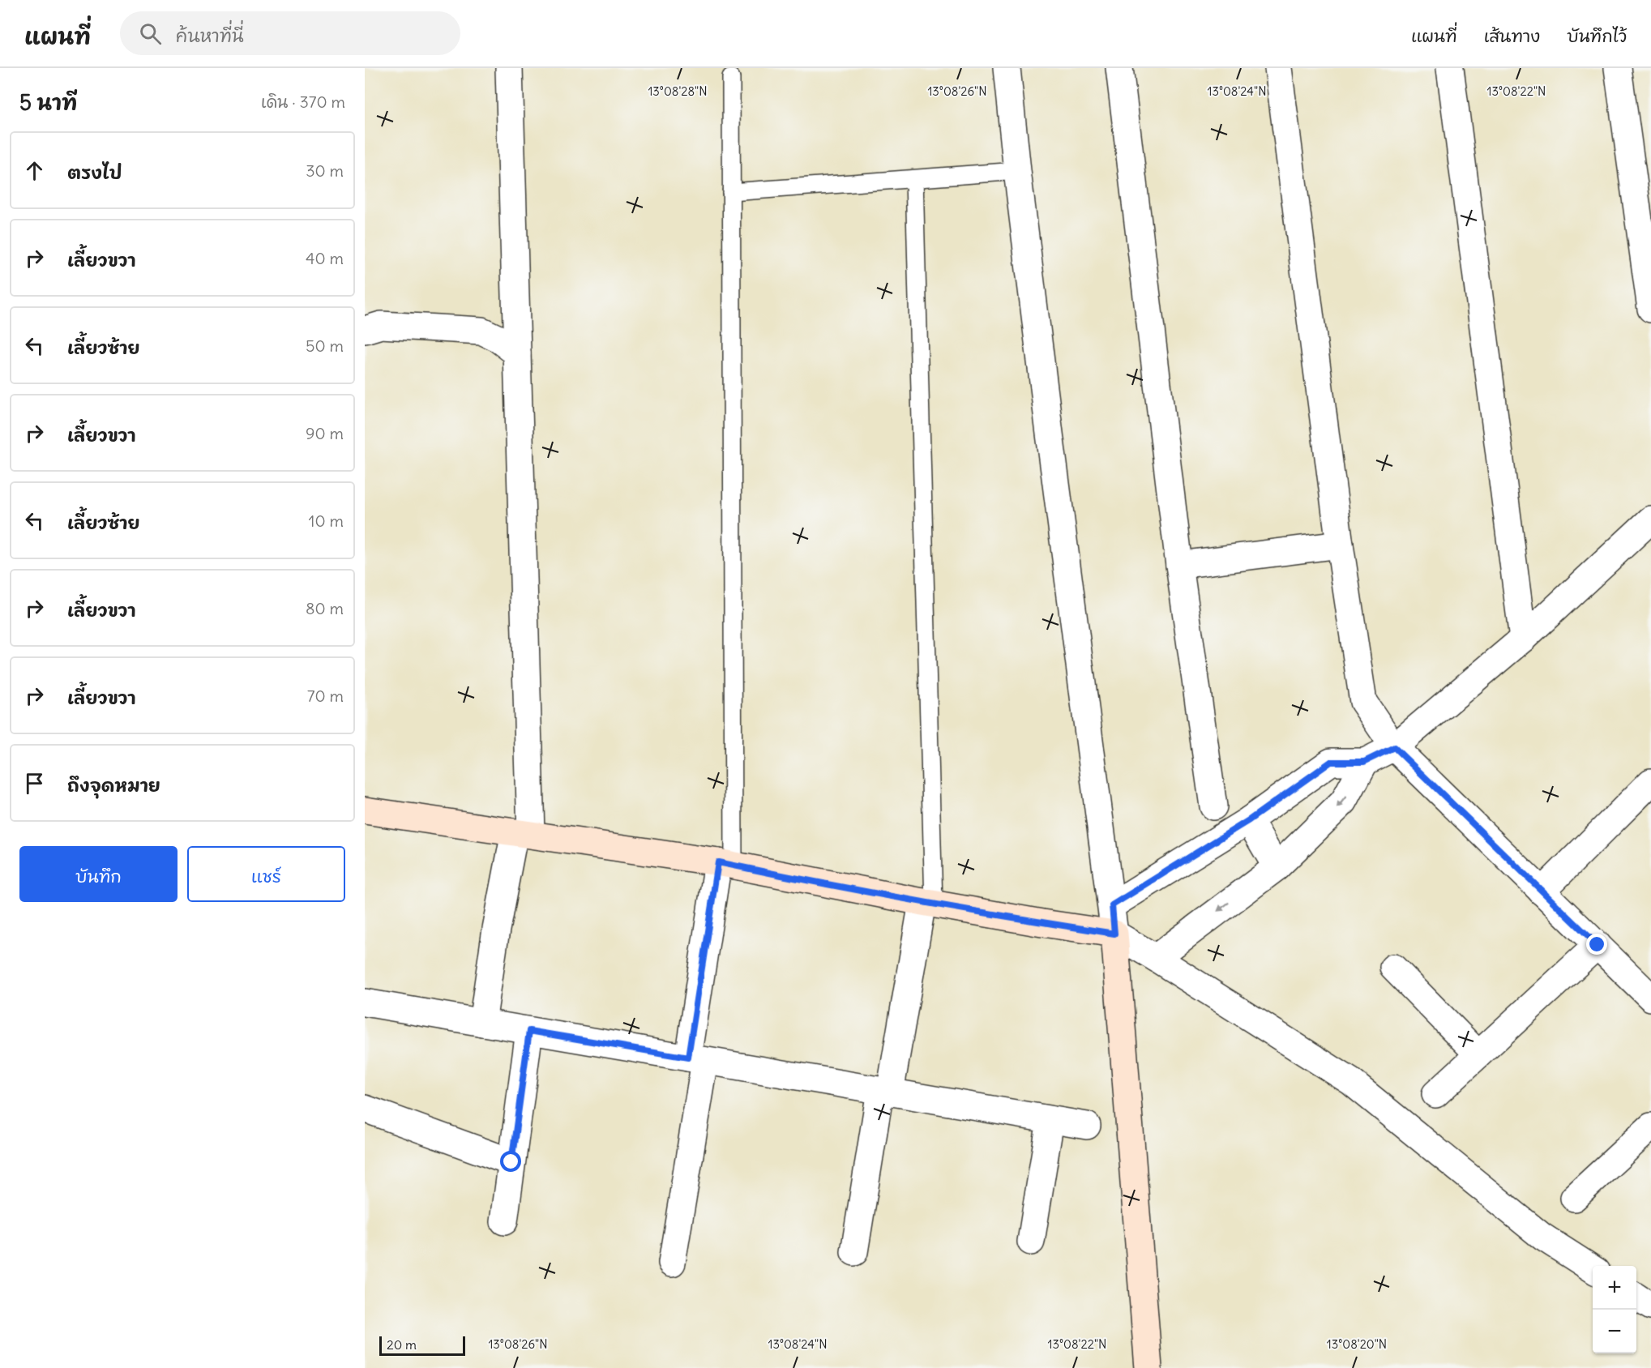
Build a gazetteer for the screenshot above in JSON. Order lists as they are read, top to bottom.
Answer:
{
  "scale_bar": "20 m",
  "page": {
    "header": "แผนที่",
    "search": "ค้นหาที่นี่",
    "nav": ["แผนที่", "เส้นทาง", "บันทึกไว้"],
    "heading": ["5 นาที", "เดิน · 370 m"],
    "list": [
      ["ตรงไป", "30 m"],
      ["เลี้ยวขวา", "40 m"],
      ["เลี้ยวซ้าย", "50 m"],
      ["เลี้ยวขวา", "90 m"],
      ["เลี้ยวซ้าย", "10 m"],
      ["เลี้ยวขวา", "80 m"],
      ["เลี้ยวขวา", "70 m"],
      "ถึงจุดหมาย"
    ],
    "buttons": ["บันทึก", "แชร์"],
    "map_buttons": ["+", "−"],
    "scale": "20 m"
  },
  "coordinates": [
    "13°08'28\"N",
    "13°08'26\"N",
    "13°08'24\"N",
    "13°08'22\"N",
    "13°08'20\"N"
  ]
}
